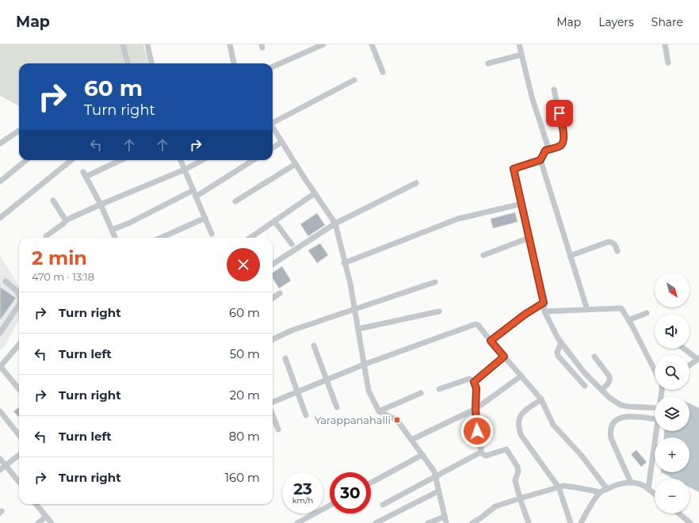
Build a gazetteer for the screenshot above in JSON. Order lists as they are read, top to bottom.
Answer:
{
  "places": {
    "transit": ["Yarappanahalli"]
  },
  "north": "bottom right",
  "page": {
    "header": "Map",
    "nav": ["Map", "Layers", "Share"],
    "turn": ["60 m", "Turn right"],
    "heading": ["2 min", "470 m · 13:18"],
    "map_buttons": ["+", "−"],
    "list": [
      {
        "name": "Turn right",
        "value": "60 m"
      },
      {
        "name": "Turn left",
        "value": "50 m"
      },
      {
        "name": "Turn right",
        "value": "20 m"
      },
      {
        "name": "Turn left",
        "value": "80 m"
      },
      {
        "name": "Turn right",
        "value": "160 m"
      }
    ],
    "speed": "23 km/h",
    "limit": "30"
  }
}
